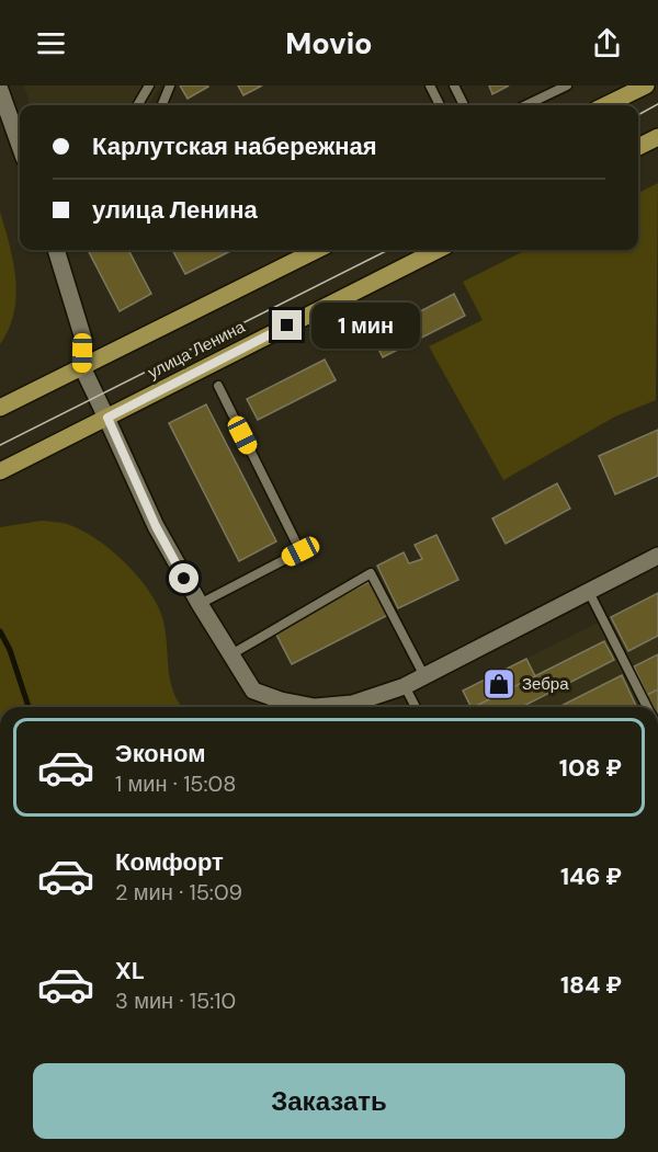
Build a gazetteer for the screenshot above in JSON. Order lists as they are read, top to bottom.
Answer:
{
  "streets": {
    "main road": ["улица Ленина"]
  },
  "places": {
    "shop": ["Зебра"]
  },
  "page": {
    "header": "Movio",
    "banner": ["Карлутская набережная", "улица Ленина"],
    "bubble": "1 мин",
    "list": [
      {
        "name": "Эконом",
        "note": "1 мин · 15:08",
        "value": "108 ₽"
      },
      {
        "name": "Комфорт",
        "note": "2 мин · 15:09",
        "value": "146 ₽"
      },
      {
        "name": "XL",
        "note": "3 мин · 15:10",
        "value": "184 ₽"
      }
    ],
    "buttons": "Заказать"
  }
}
